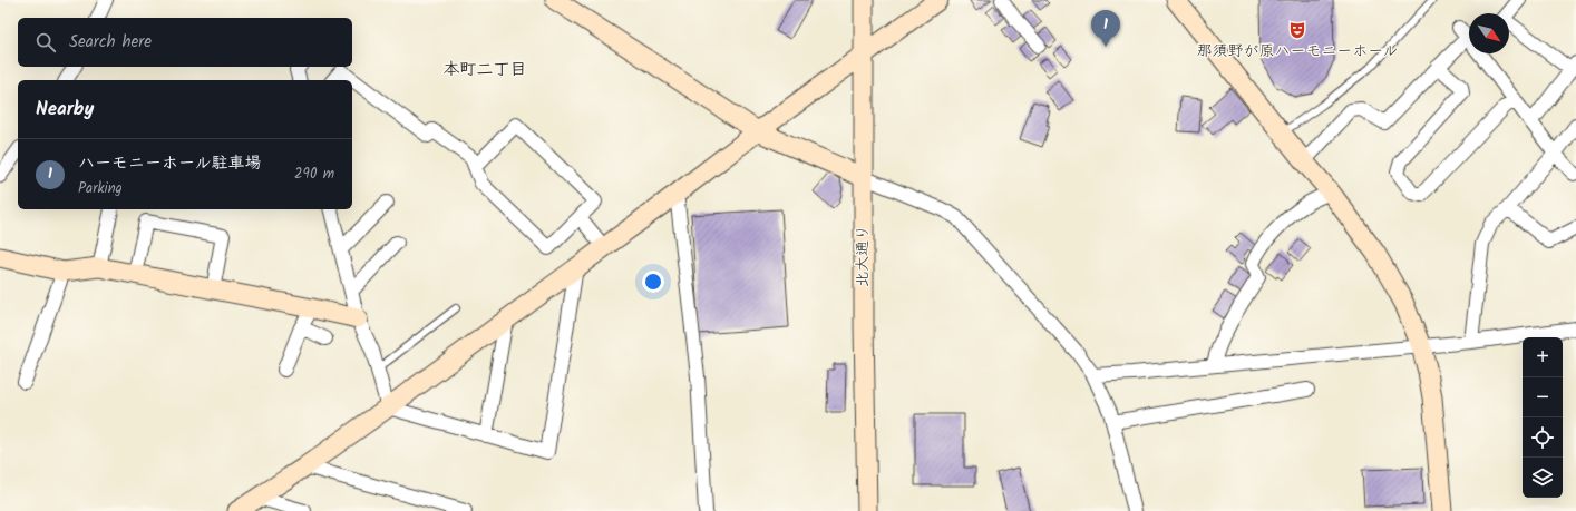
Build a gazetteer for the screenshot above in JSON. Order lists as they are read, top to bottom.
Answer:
{
  "streets": {
    "street": ["北大通り"]
  },
  "districts": ["本町二丁目"],
  "places": {
    "theatre": ["那須野が原ハーモニーホール"]
  },
  "north": "bottom right",
  "page": {
    "pins": "1",
    "search": "Search here",
    "heading": "Nearby",
    "list": [
      {
        "mark": "1",
        "name": "ハーモニーホール駐車場",
        "note": "Parking",
        "value": "290 m"
      }
    ],
    "map_buttons": ["+", "−"]
  }
}
